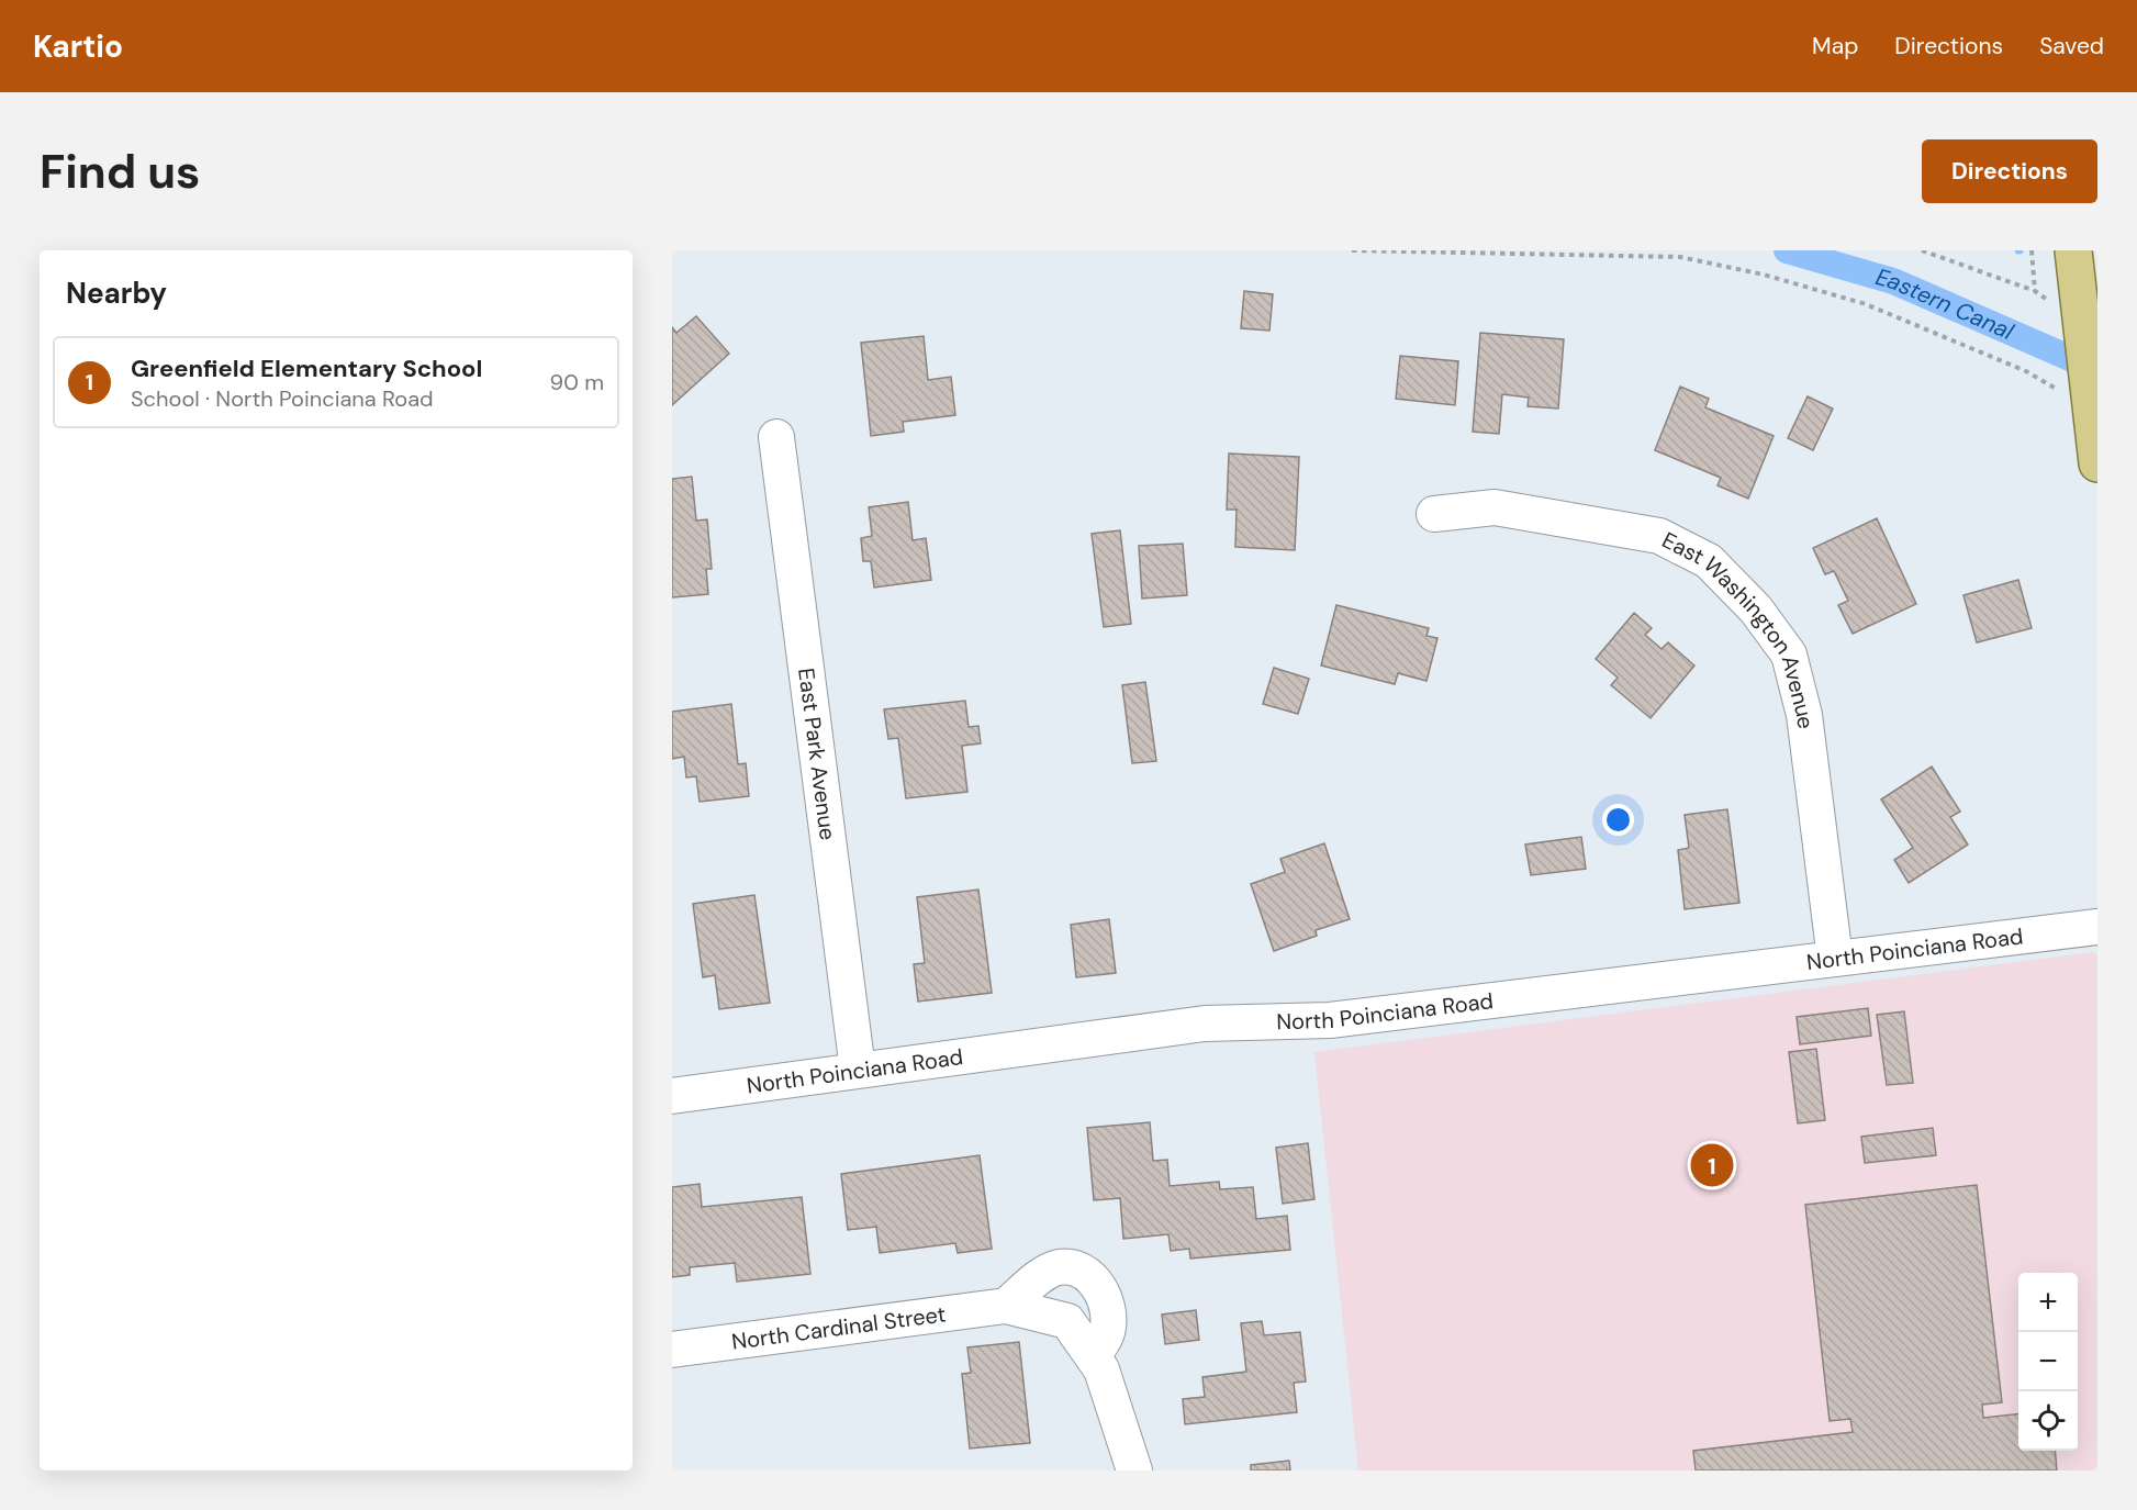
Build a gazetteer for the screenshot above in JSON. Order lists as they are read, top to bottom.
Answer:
{
  "streets": {
    "street": [
      "East Washington Avenue",
      "East Park Avenue",
      "North Poinciana Road",
      "North Cardinal Street"
    ]
  },
  "crossings": [
    ["East Washington Avenue", "North Poinciana Road"],
    ["East Park Avenue", "North Poinciana Road"]
  ],
  "water": ["Eastern Canal"],
  "page": {
    "header": "Kartio",
    "nav": ["Map", "Directions", "Saved"],
    "buttons": "Directions",
    "title": "Find us",
    "heading": "Nearby",
    "list": [
      {
        "mark": "1",
        "name": "Greenfield Elementary School",
        "note": "School · North Poinciana Road",
        "value": "90 m"
      }
    ],
    "pins": "1",
    "map_buttons": ["+", "−"]
  }
}
